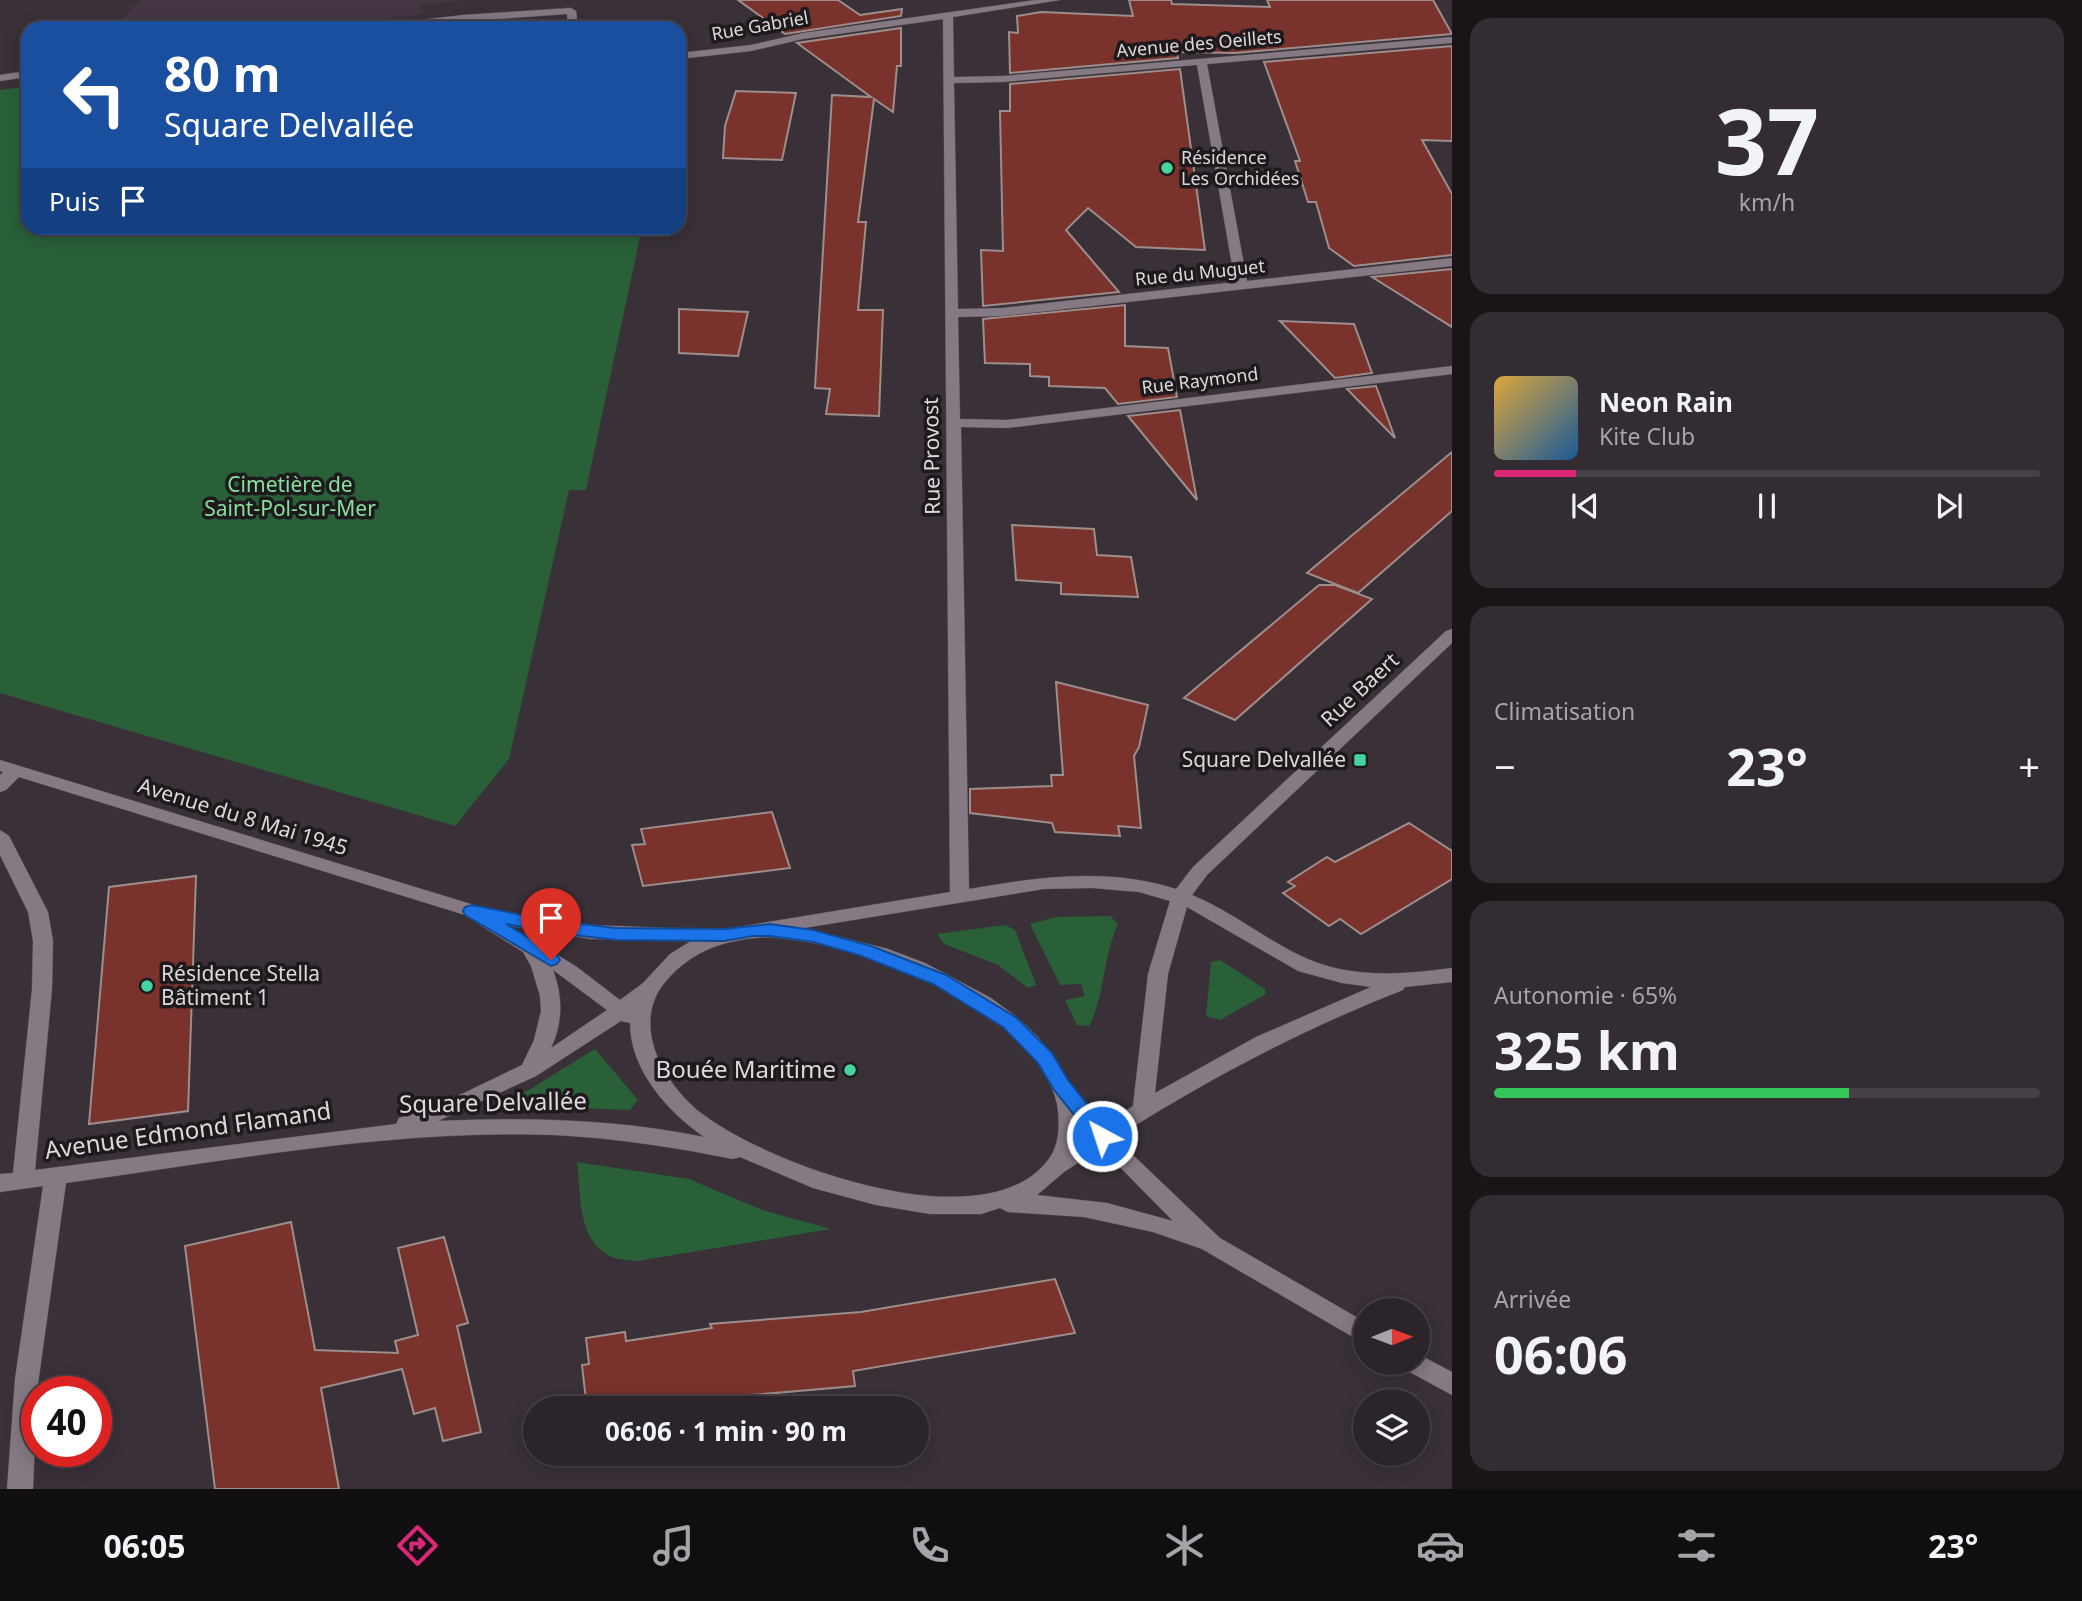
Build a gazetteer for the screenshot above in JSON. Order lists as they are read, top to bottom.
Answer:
{
  "streets": {
    "street": [
      "Rue Gabriel",
      "Avenue des Oeillets",
      "Rue du Muguet",
      "Rue Raymond",
      "Rue Provost",
      "Rue Baert",
      "Avenue du 8 Mai 1945",
      "Square Delvallée",
      "Avenue Edmond Flamand"
    ]
  },
  "crossings": [
    ["Rue Gabriel", "Rue Provost"],
    ["Avenue des Oeillets", "Rue Provost"],
    ["Rue du Muguet", "Rue Provost"],
    ["Rue Raymond", "Rue Provost"],
    ["Rue Provost", "Square Delvallée"],
    ["Rue Baert", "Square Delvallée"],
    ["Avenue du 8 Mai 1945", "Square Delvallée"],
    ["Square Delvallée", "Avenue Edmond Flamand"]
  ],
  "parks": ["Cimetière de Saint-Pol-sur-Mer"],
  "places": {
    "other": ["Résidence Les Orchidées", "Résidence Stella Bâtiment 1", "Bouée Maritime"],
    "transit": ["Square Delvallée"]
  },
  "north": "right",
  "page": {
    "tile": [
      ["37", "km/h"],
      "Climatisation",
      ["Autonomie · 65%", "325 km"],
      ["Arrivée", "06:06"]
    ],
    "turn": ["80 m", "Square Delvallée"],
    "then": "Puis",
    "song": ["Neon Rain", "Kite Club"],
    "heat": ["−", "23°", "+"],
    "limit": "40",
    "trip": "06:06 · 1 min · 90 m",
    "tabs": ["06:05", "23°"]
  }
}
